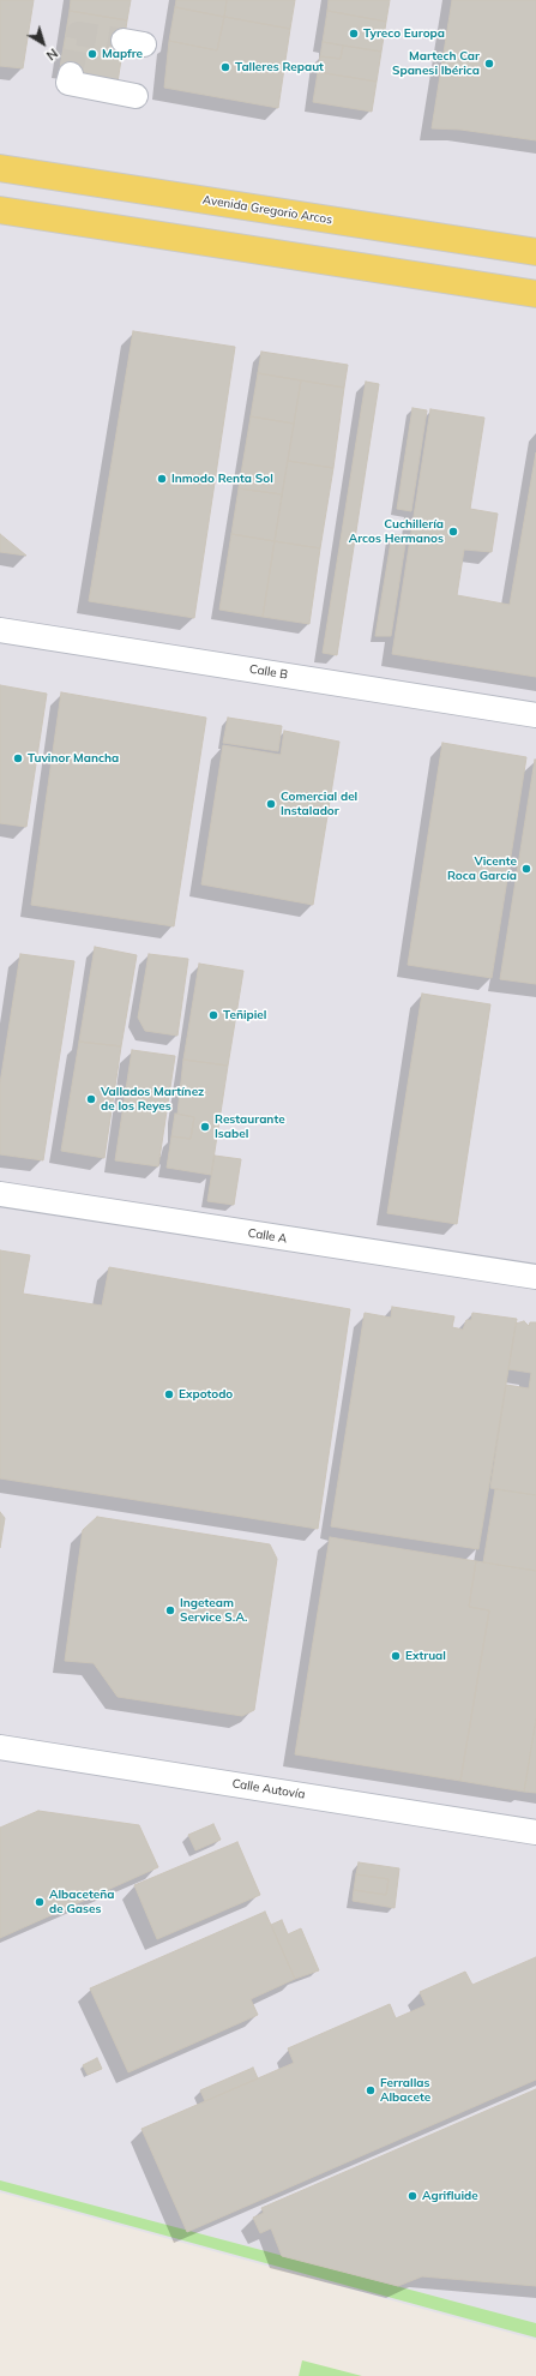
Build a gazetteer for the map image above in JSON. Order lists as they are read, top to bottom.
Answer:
{
  "streets": {
    "main road": ["Avenida Gregorio Arcos"],
    "street": ["Calle B", "Calle A", "Calle Autovía"]
  },
  "places": [
    "Tyreco Europa",
    "Mapfre",
    "Martech Car Spanesi Ibérica",
    "Talleres Repaut",
    "Inmodo Renta Sol",
    "Cuchillería Arcos Hermanos",
    "Tuvinor Mancha",
    "Comercial del Instalador",
    "Vicente Roca García",
    "Teñipiel",
    "Vallados Martínez de los Reyes",
    "Restaurante Isabel",
    "Expotodo",
    "Ingeteam Service S.A.",
    "Extrual",
    "Albaceteña de Gases",
    "Ferrallas Albacete",
    "Agrifluide"
  ],
  "north": "bottom right"
}
